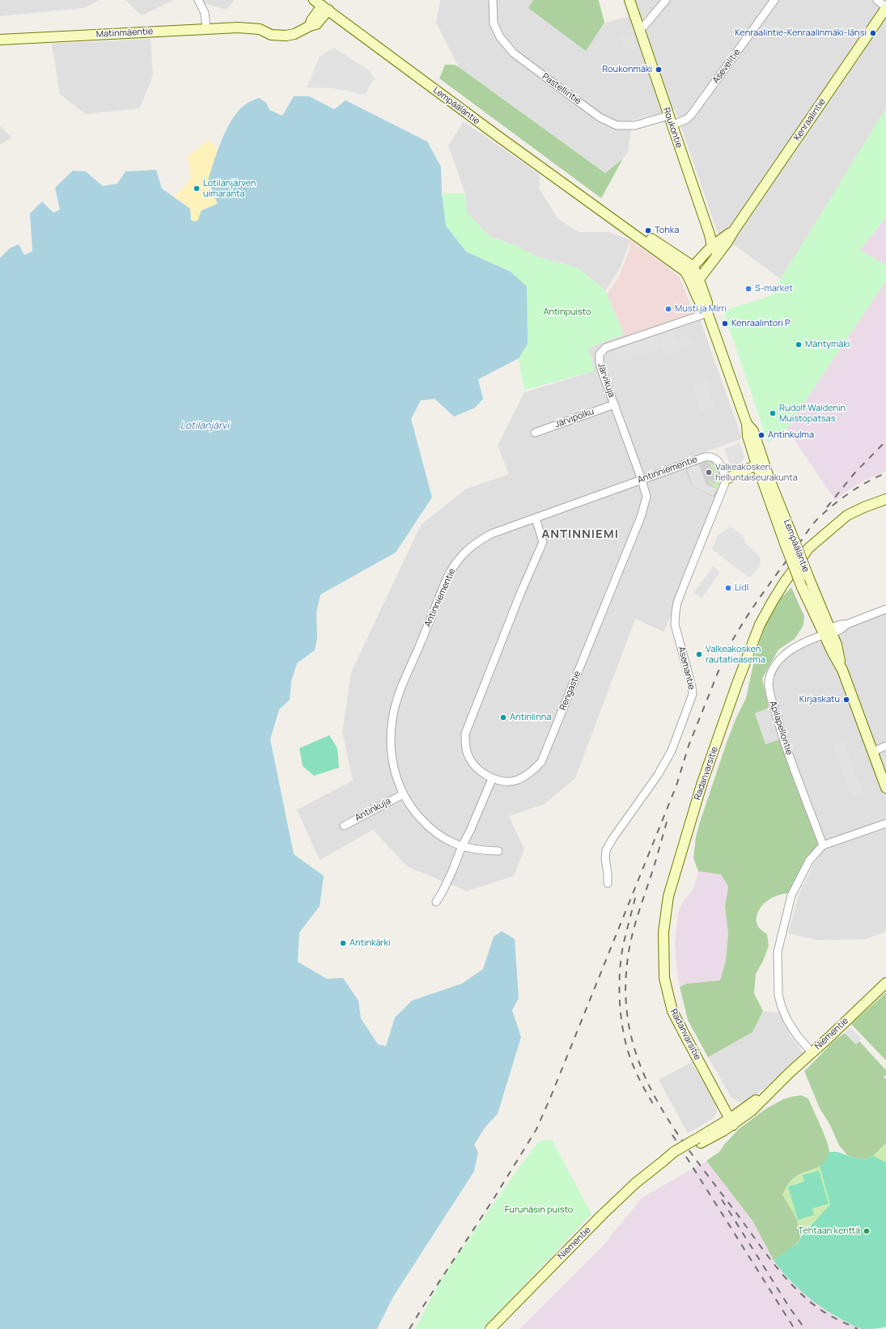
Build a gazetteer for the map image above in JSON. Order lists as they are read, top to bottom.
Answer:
{
  "streets": {
    "main road": [
      "Matinmäentie",
      "Lempääläntie",
      "Kenraalintie",
      "Roukontie",
      "Radanvarsitie",
      "Niementie"
    ],
    "street": [
      "Asevelitie",
      "Pastellintie",
      "Järvikuja",
      "Järvipolku",
      "Antinniementie",
      "Asemantie",
      "Rengastie",
      "Apilapellontie",
      "Antinkuja"
    ]
  },
  "crossings": [
    ["Matinmäentie", "Lempääläntie"],
    ["Asevelitie", "Roukontie"],
    ["Pastellintie", "Roukontie"],
    ["Lempääläntie", "Kenraalintie"],
    ["Lempääläntie", "Järvikuja"],
    ["Lempääläntie", "Apilapellontie"],
    ["Kenraalintie", "Roukontie"],
    ["Järvikuja", "Järvipolku"],
    ["Järvikuja", "Antinniementie"],
    ["Järvikuja", "Rengastie"],
    ["Antinniementie", "Asemantie"],
    ["Antinniementie", "Rengastie"],
    ["Antinniementie", "Antinkuja"],
    ["Radanvarsitie", "Niementie"]
  ],
  "districts": ["ANTINNIEMI"],
  "water": ["Lotilanjärvi"],
  "parks": ["Antinpuisto", "Furunäsin puisto"],
  "places": [
    "Kenraalintie-Kenraalinmäki-länsi",
    "Roukonmäki",
    "Lotilanjärven uimaranta",
    "Tohka",
    "S-market",
    "Musti ja Mirri",
    "Kenraalintori P",
    "Mäntymäki",
    "Rudolf Waldenin Muistopatsas",
    "Antinkulma",
    "Valkeakosken helluntaiseurakunta",
    "Lidl",
    "Valkeakosken rautatieasema",
    "Kirjaskatu",
    "Antinlinna",
    "Antinkärki",
    "Tehtaan kenttä"
  ]
}
